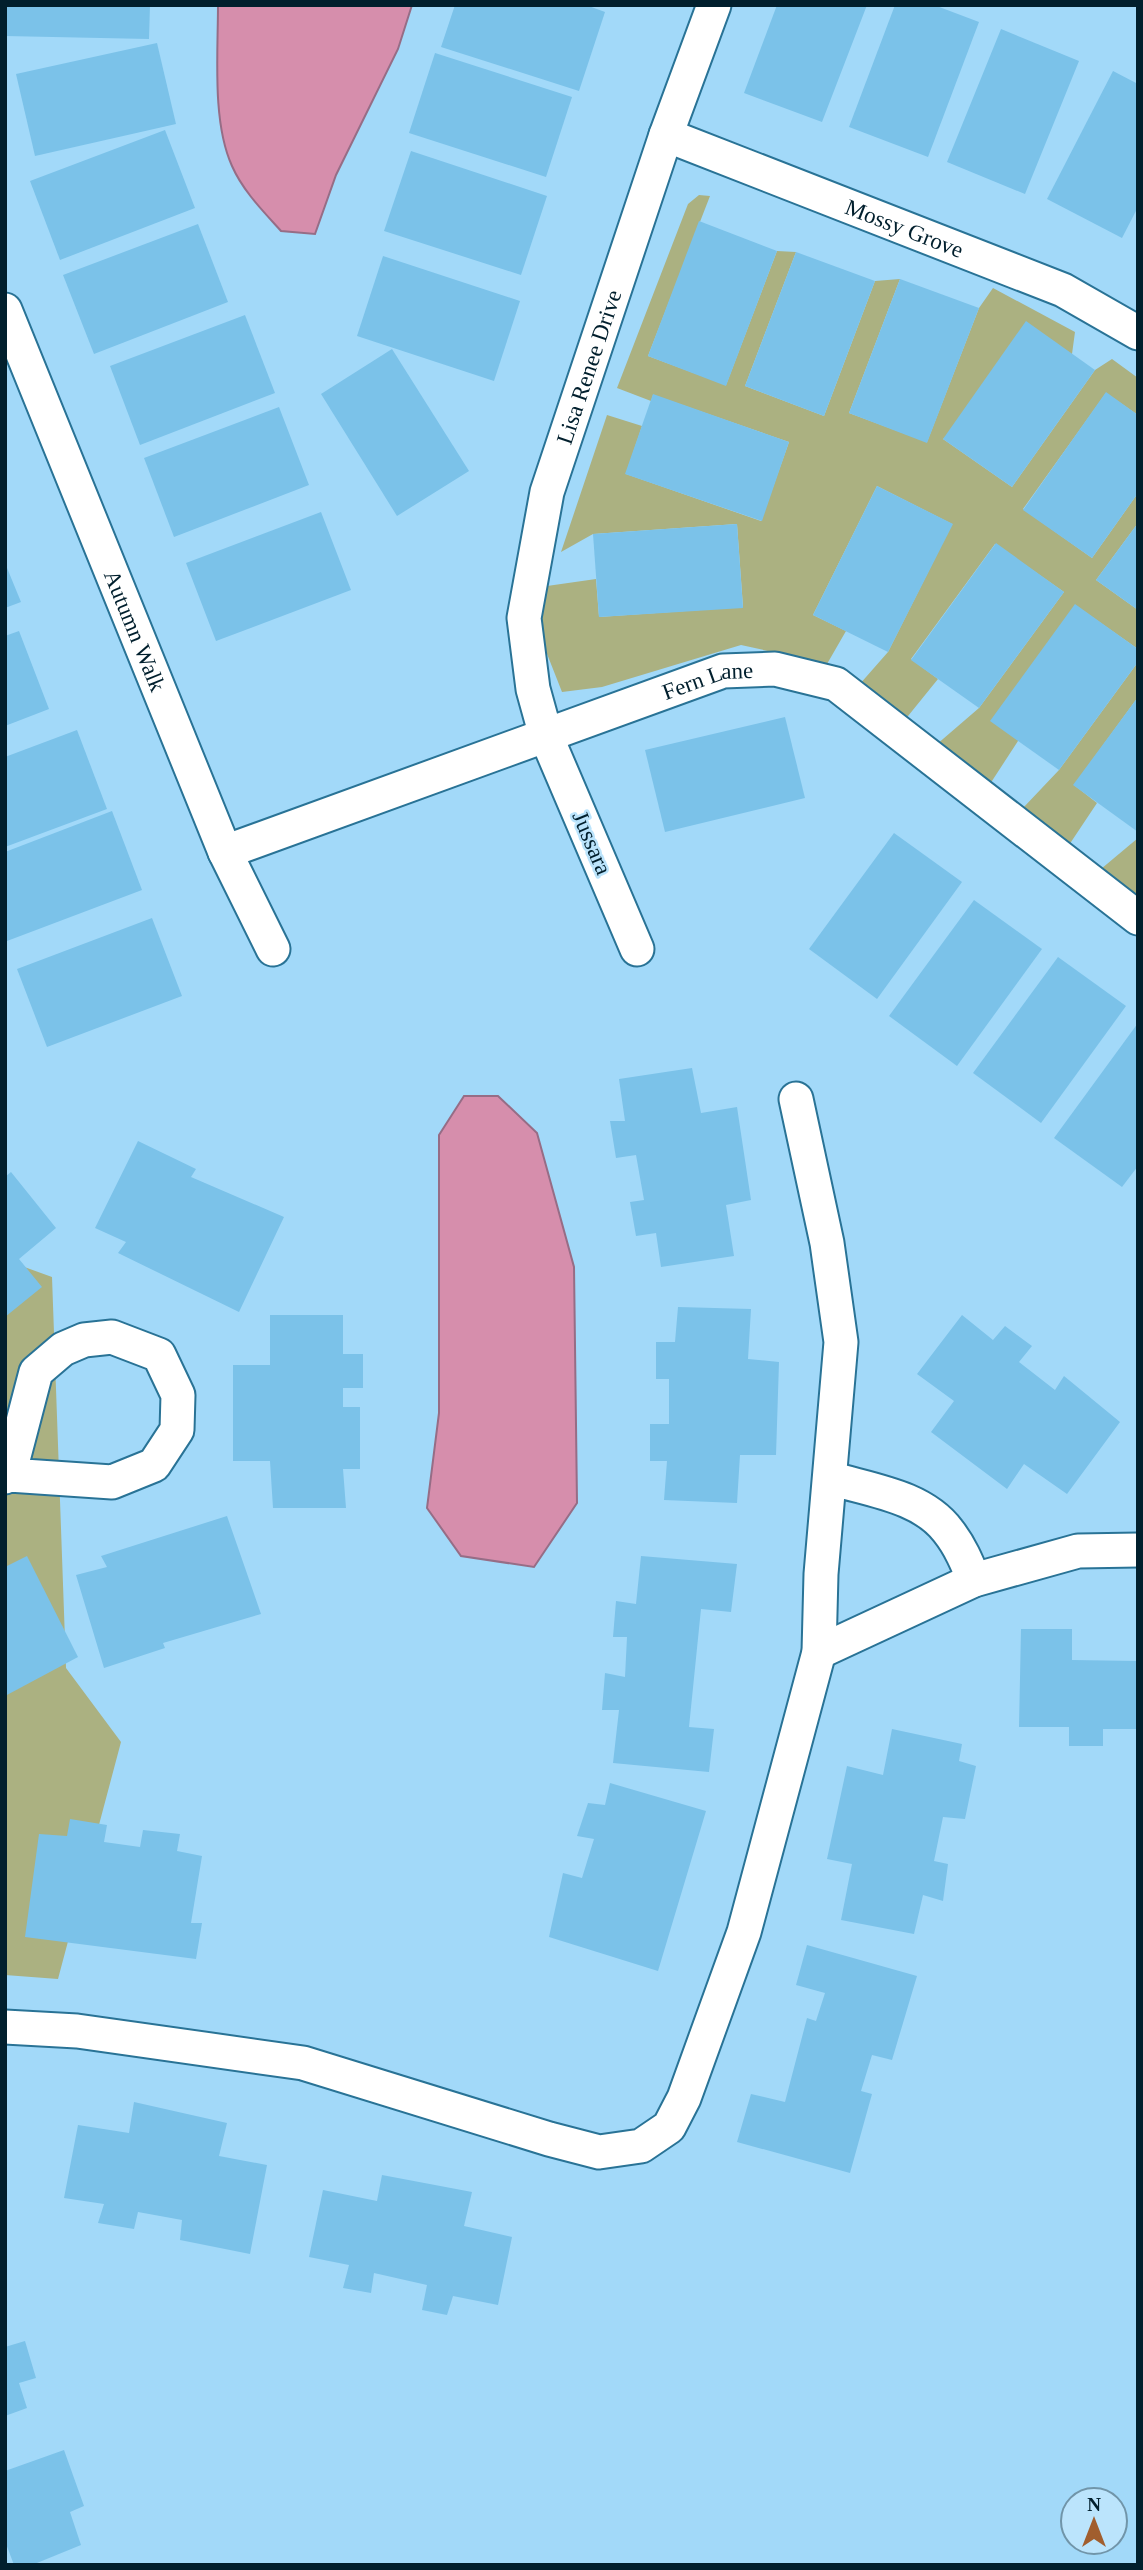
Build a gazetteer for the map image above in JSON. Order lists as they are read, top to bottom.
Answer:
{
  "streets": {
    "street": [
      "Mossy Grove",
      "Lisa Renee Drive",
      "Autumn Walk",
      "Fern Lane",
      "Jussara"
    ]
  },
  "crossings": [
    ["Mossy Grove", "Lisa Renee Drive"],
    ["Lisa Renee Drive", "Fern Lane"],
    ["Lisa Renee Drive", "Jussara"],
    ["Autumn Walk", "Fern Lane"],
    ["Fern Lane", "Jussara"]
  ],
  "north": "top"
}
